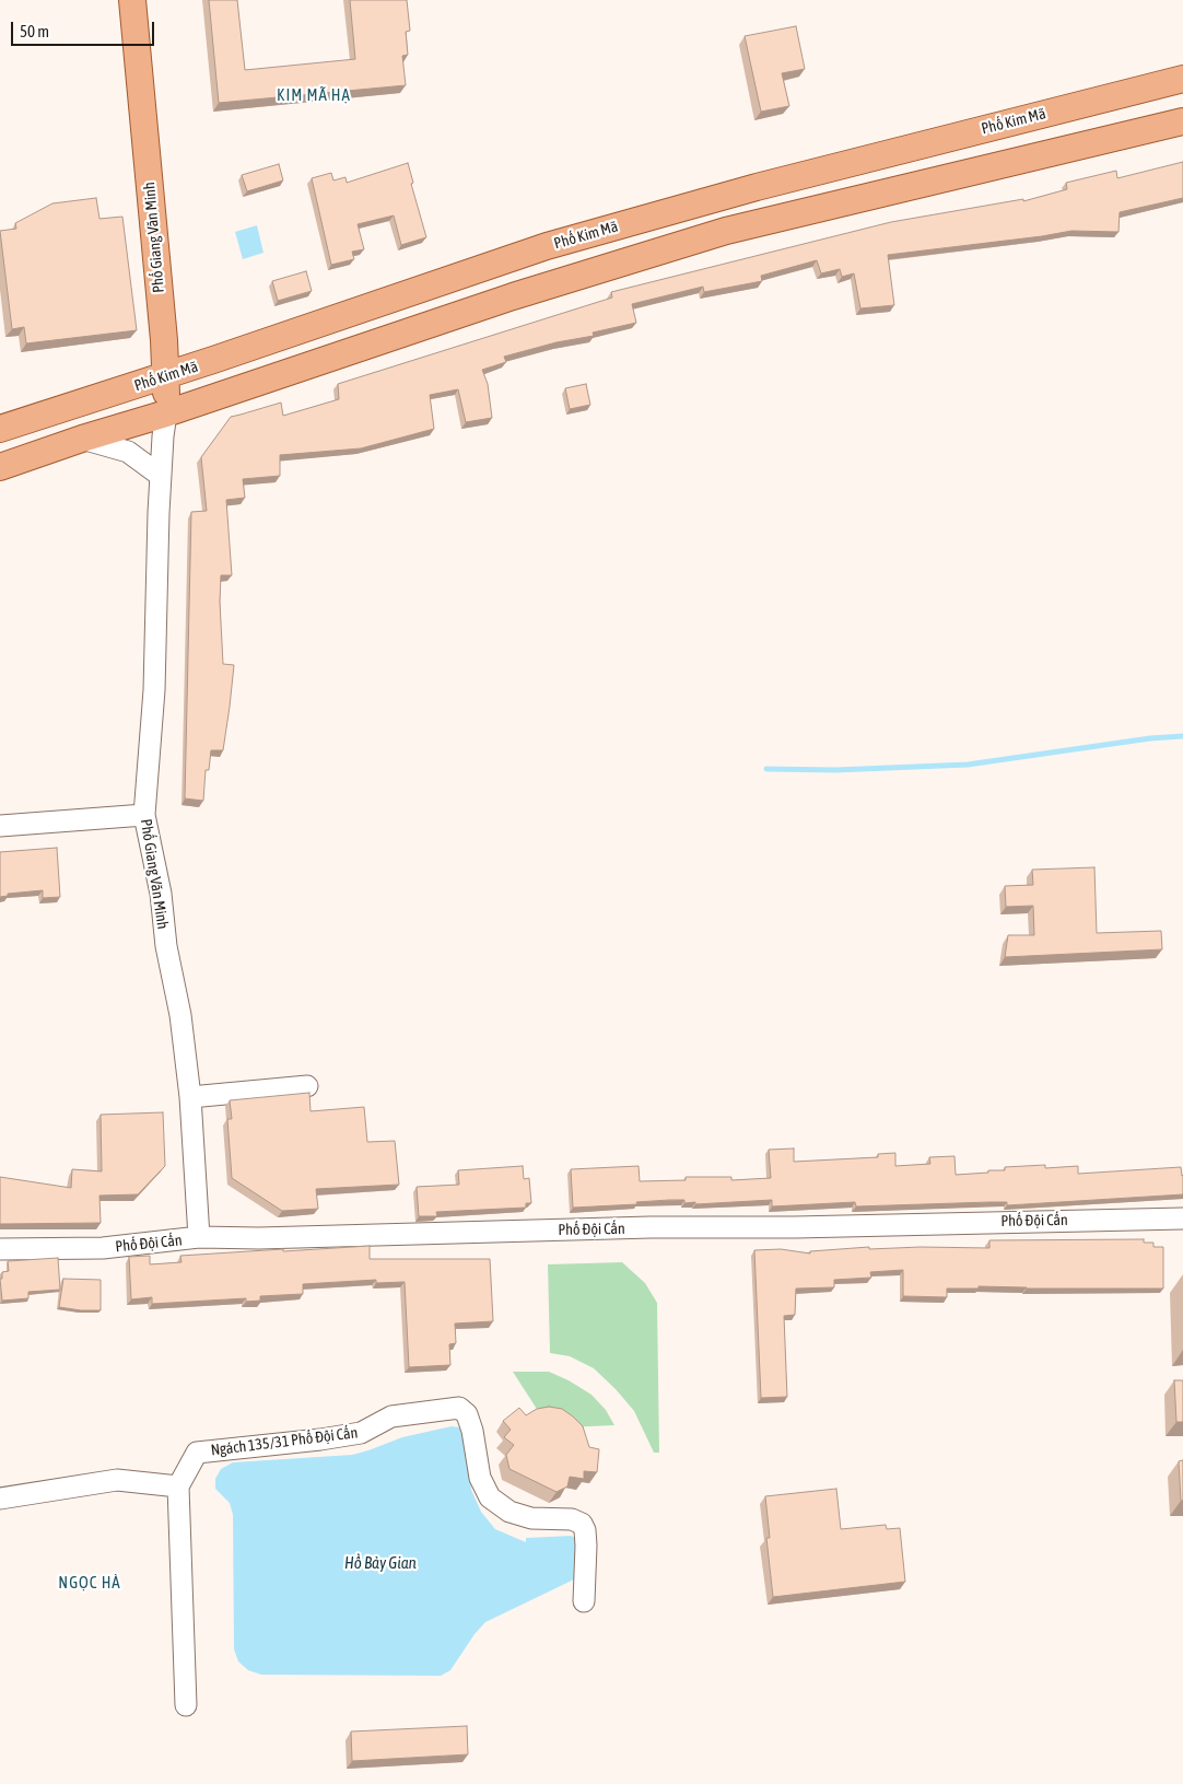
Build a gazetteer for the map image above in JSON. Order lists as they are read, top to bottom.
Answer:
{
  "streets": {
    "main road": ["Phố Kim Mã", "Phố Giang Văn Minh"],
    "street": ["Phố Đội Cấn", "Ngách 135/31 Phố Đội Cấn"]
  },
  "crossings": [
    ["Phố Kim Mã", "Phố Giang Văn Minh"],
    ["Phố Giang Văn Minh", "Phố Đội Cấn"]
  ],
  "districts": ["KIM MÃ HẠ", "NGỌC HÀ"],
  "water": ["Hồ Bảy Gian"],
  "scale_bar": "50 m"
}
